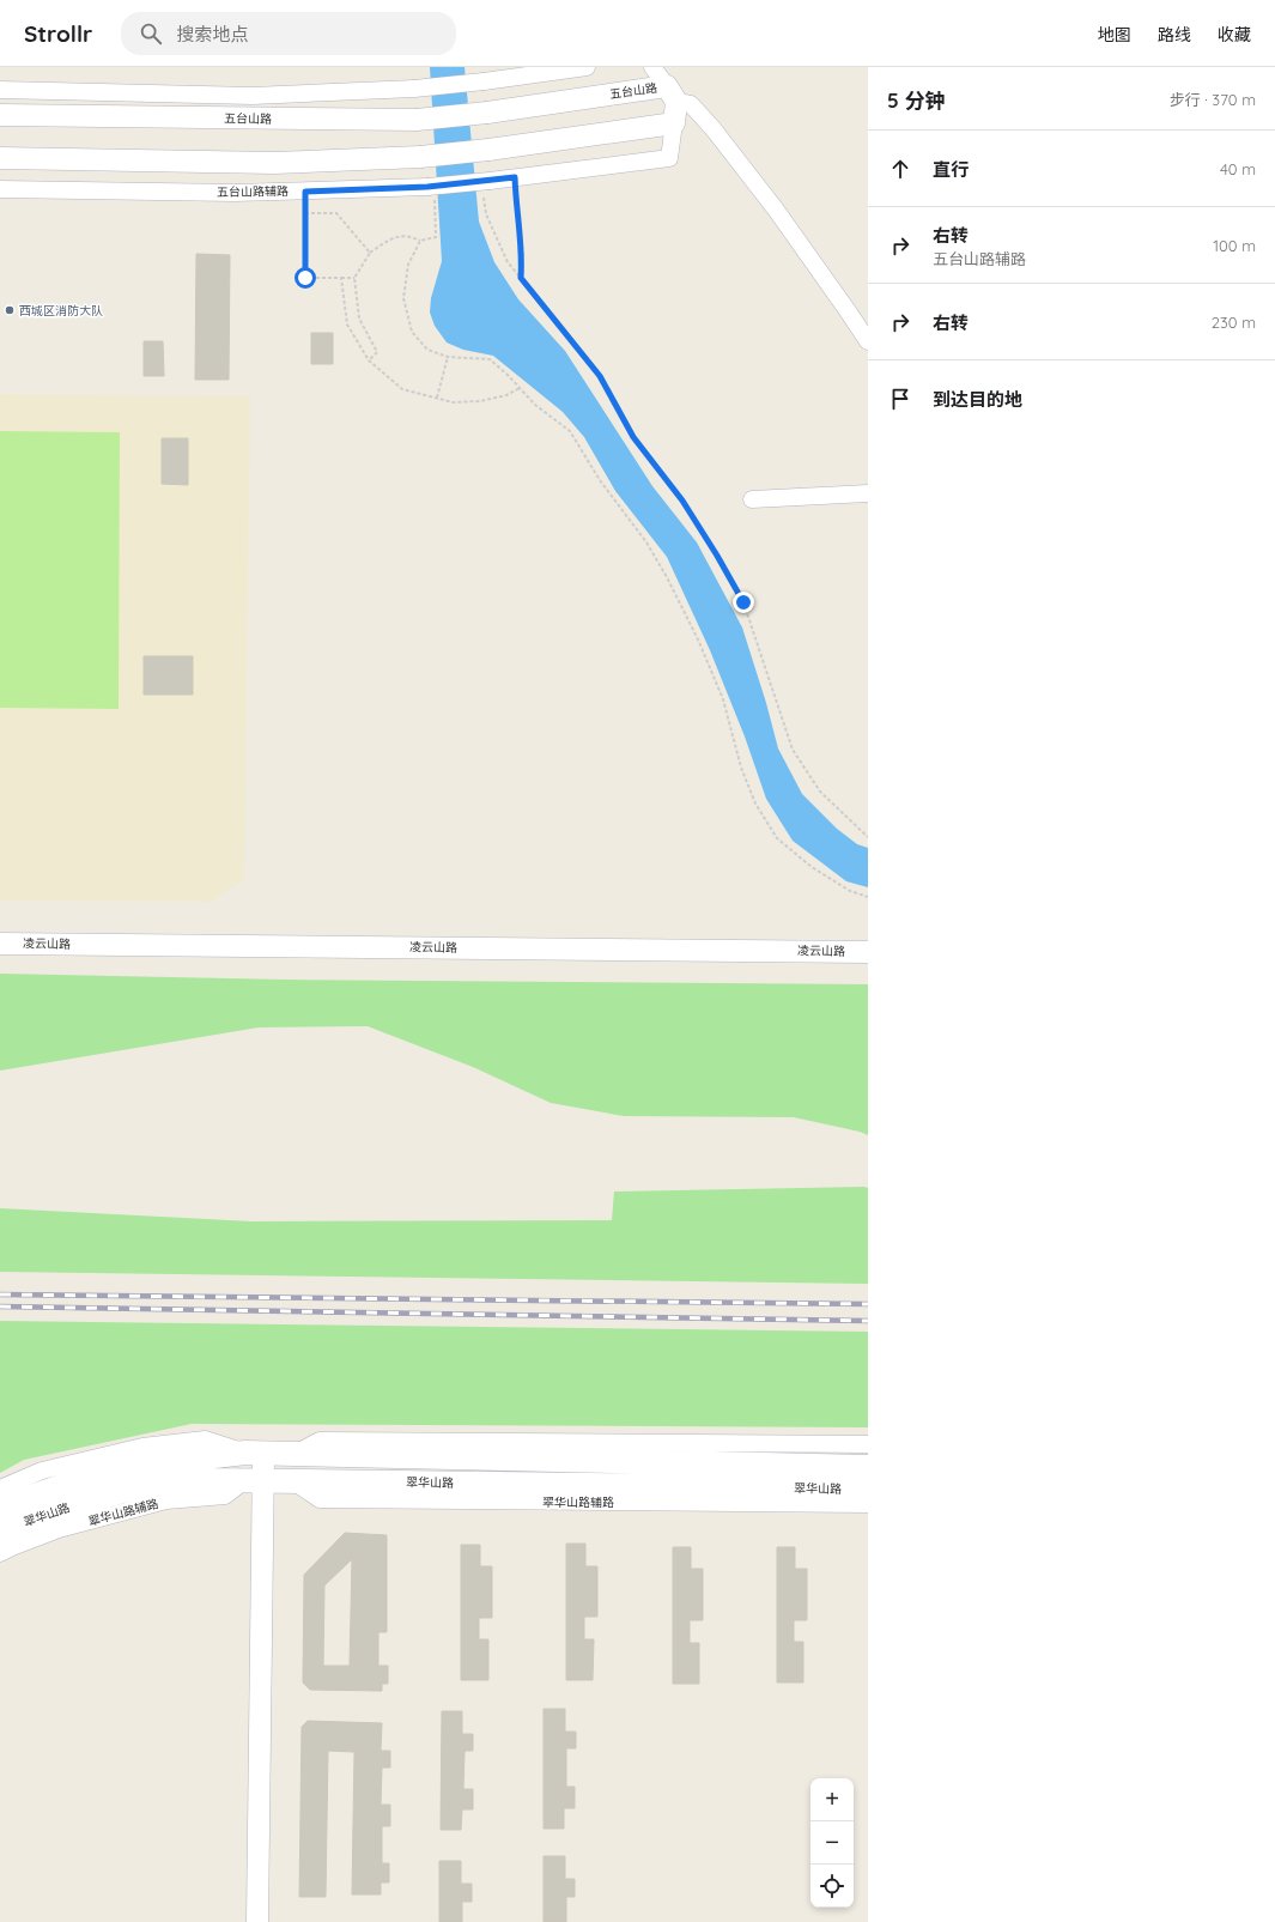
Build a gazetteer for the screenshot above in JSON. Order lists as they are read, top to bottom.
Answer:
{
  "streets": {
    "main road": ["翠华山路"],
    "street": [
      "五台山路",
      "五台山路辅路",
      "凌云山路",
      "翠华山路辅路"
    ]
  },
  "crossings": [
    ["翠华山路", "翠华山路辅路"]
  ],
  "places": ["西城区消防大队"],
  "page": {
    "header": "Strollr",
    "search": "搜索地点",
    "nav": ["地图", "路线", "收藏"],
    "heading": ["5 分钟", "步行 · 370 m"],
    "list": [
      ["直行", "40 m"],
      ["右转", "五台山路辅路", "100 m"],
      ["右转", "230 m"],
      "到达目的地"
    ],
    "map_buttons": ["+", "−"]
  }
}
